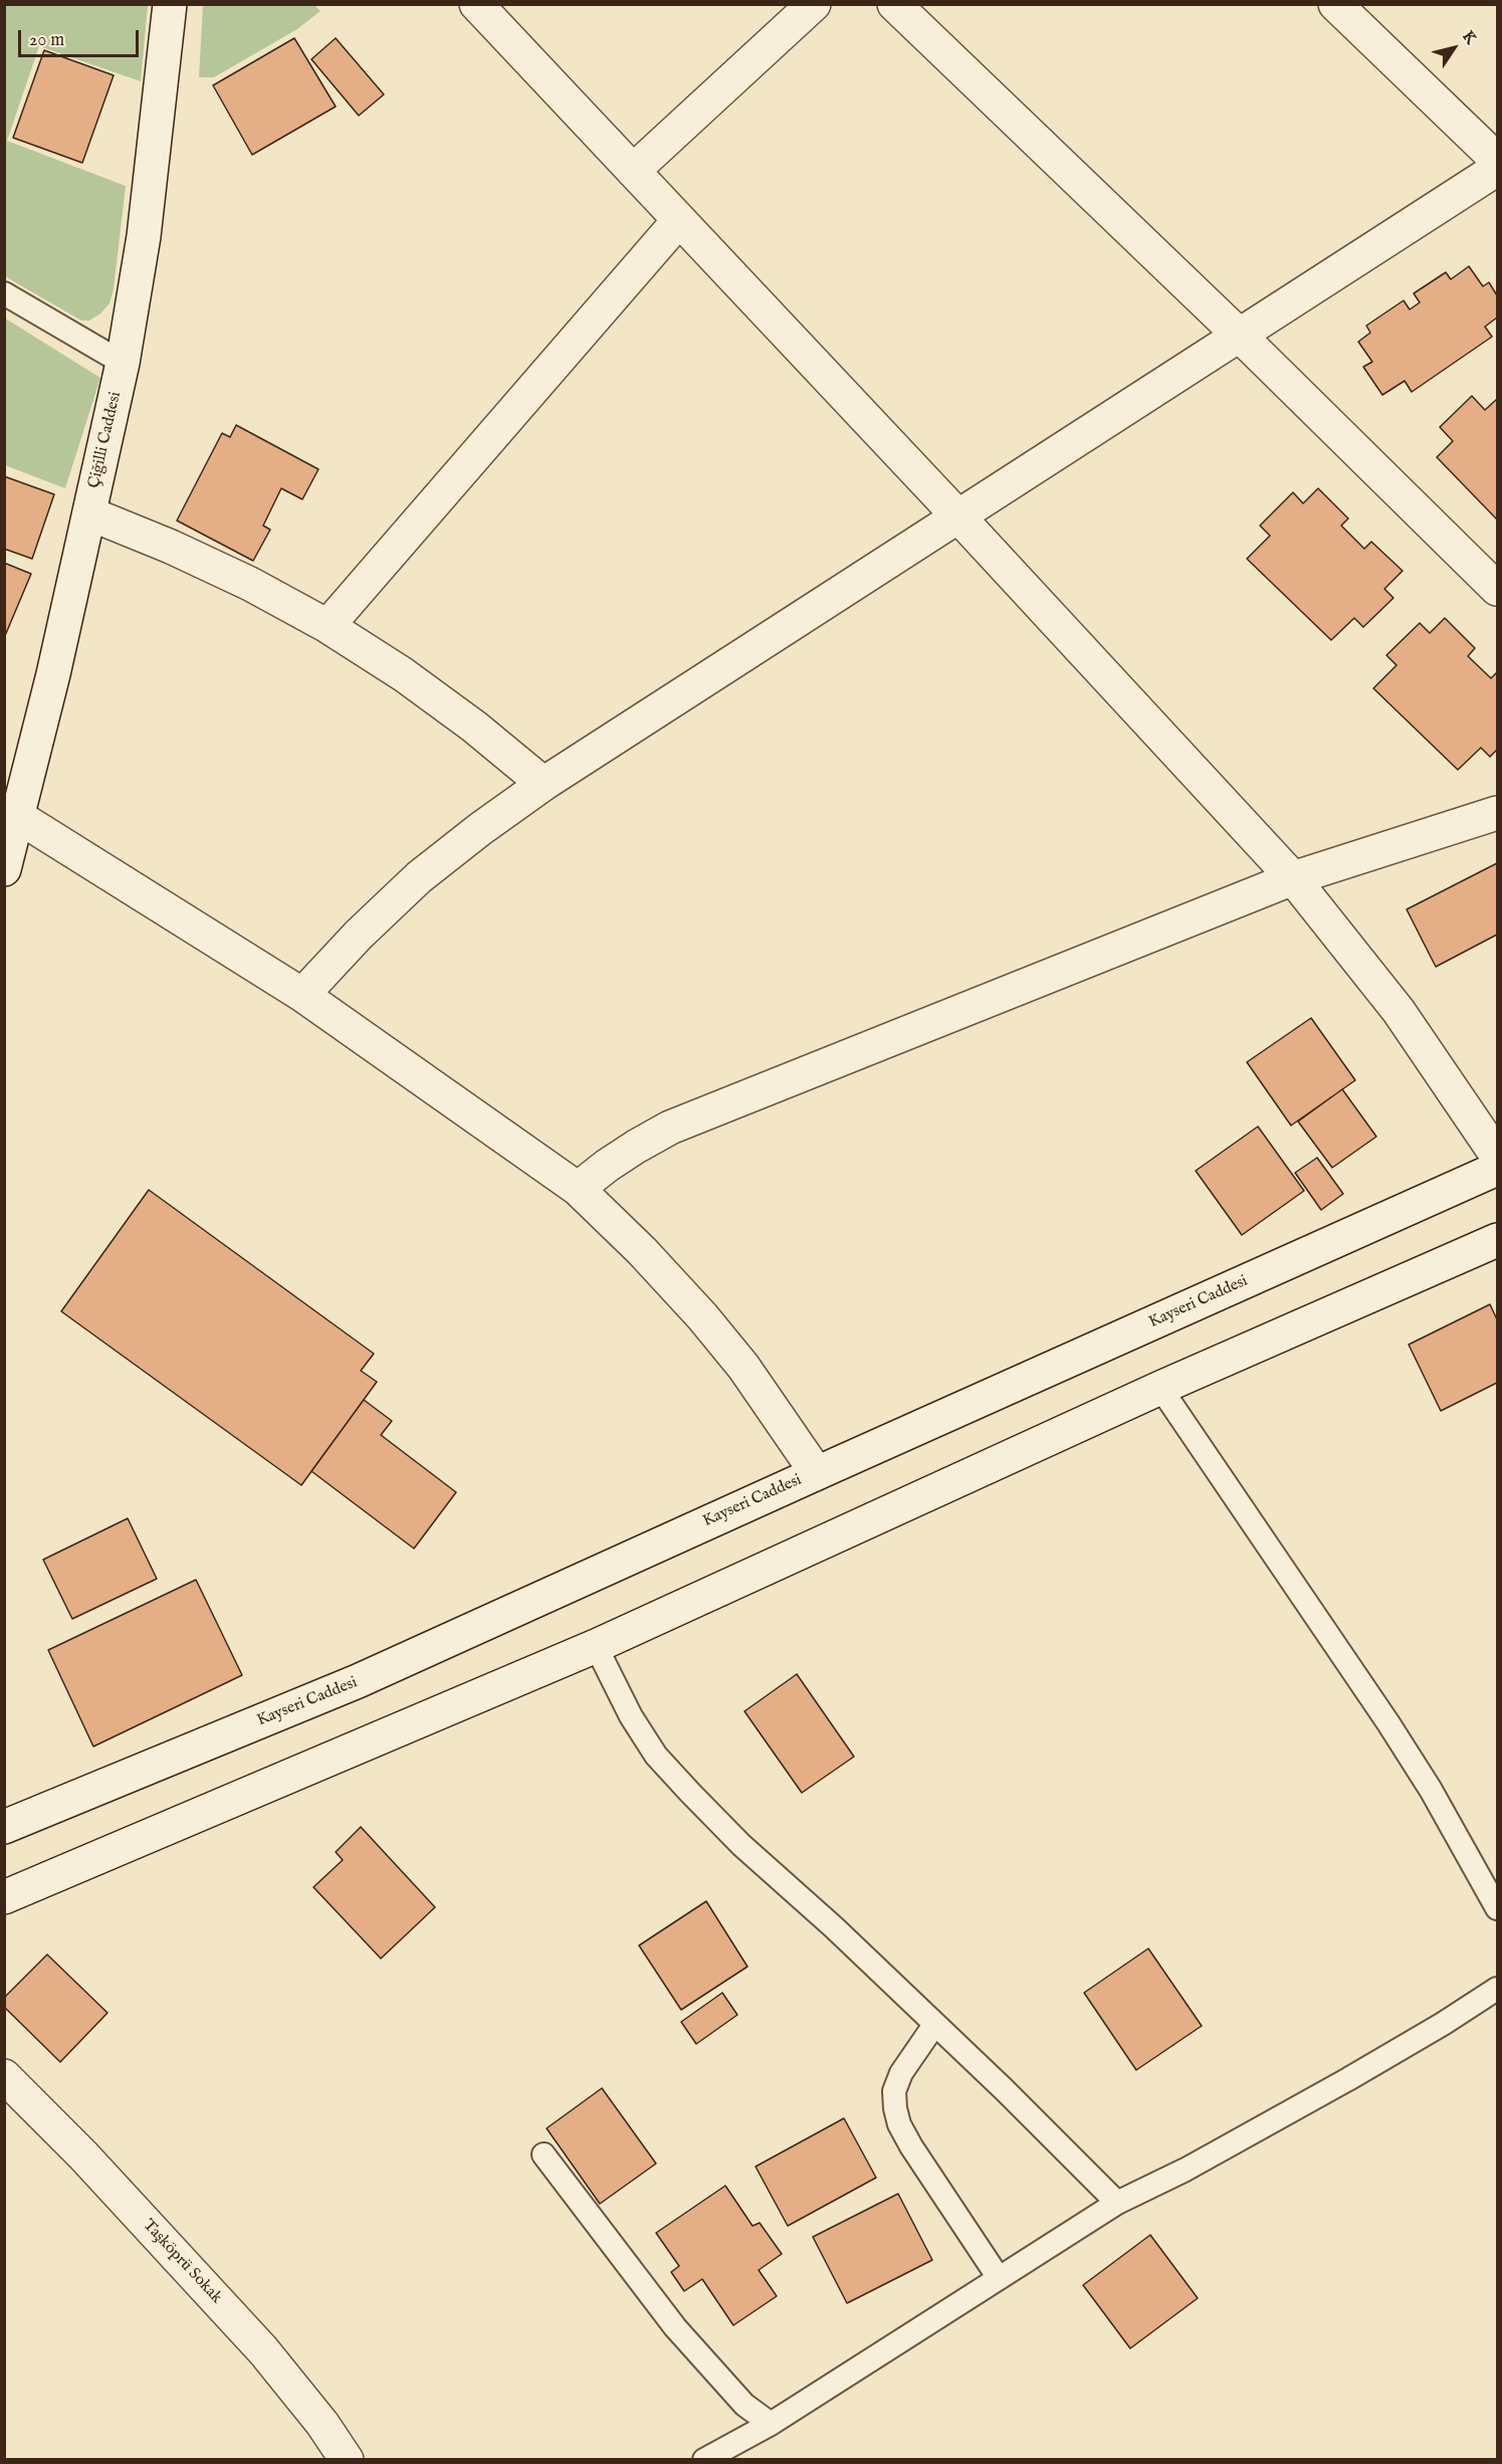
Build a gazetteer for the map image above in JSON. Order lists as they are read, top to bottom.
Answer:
{
  "streets": {
    "street": ["Çiğilli Caddesi", "Kayseri Caddesi", "Taşköprü Sokak"]
  },
  "scale_bar": "20 m",
  "north": "top right"
}
